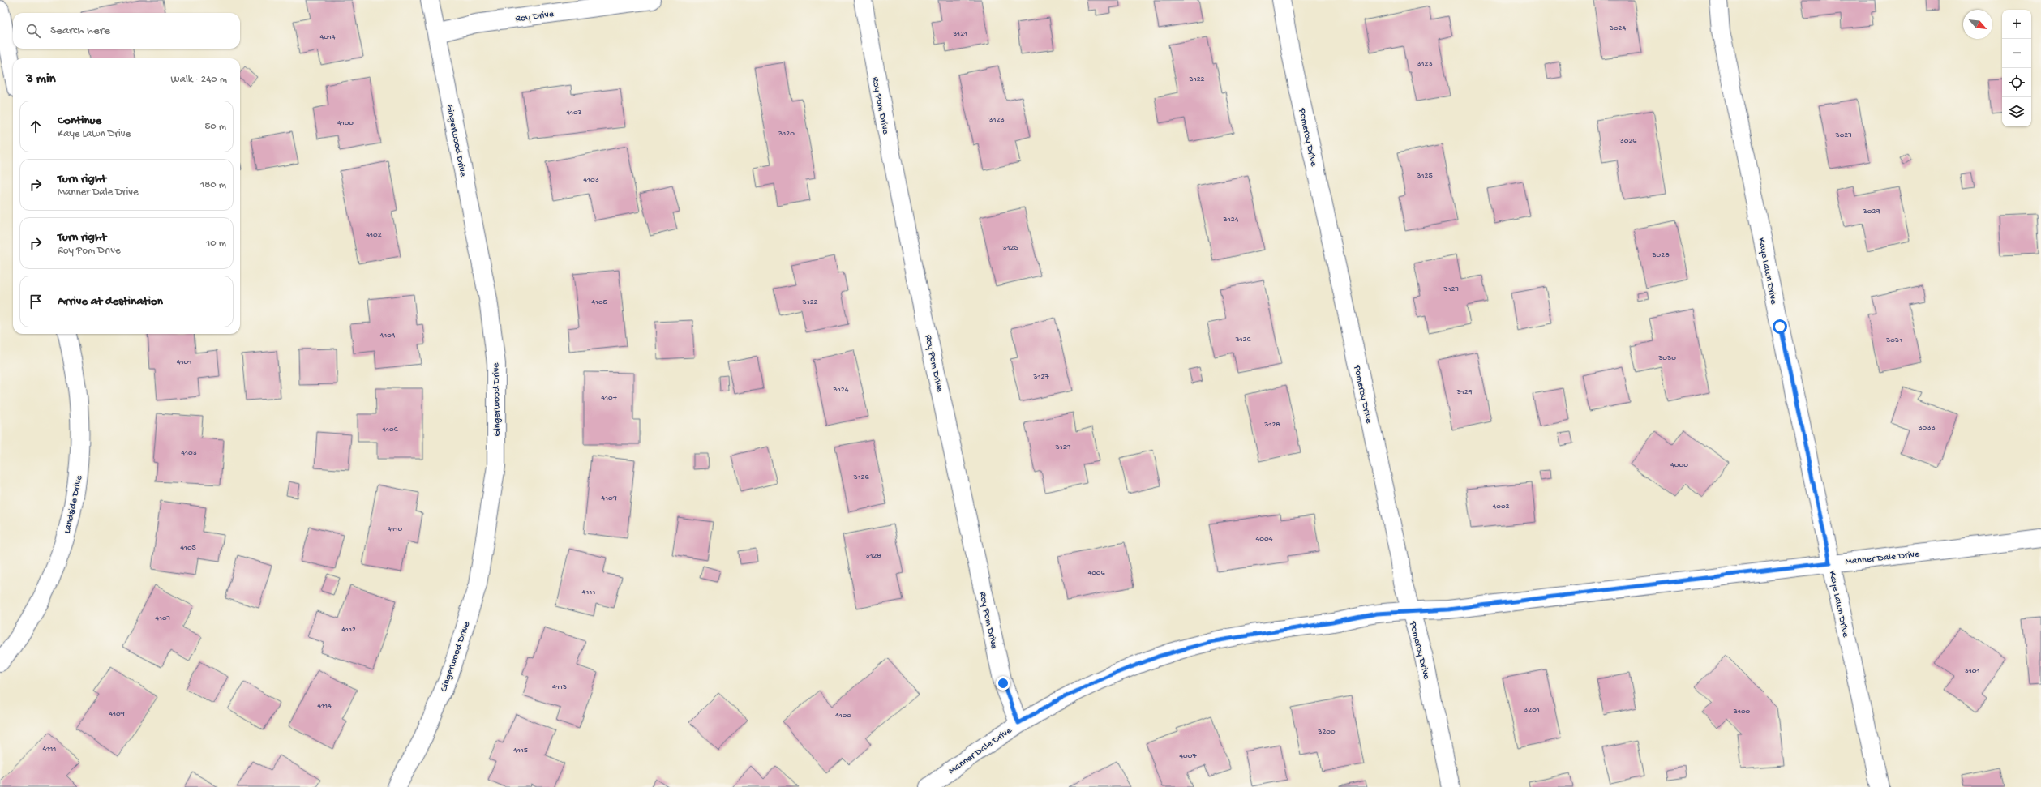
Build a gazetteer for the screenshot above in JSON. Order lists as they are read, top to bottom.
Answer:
{
  "streets": {
    "street": [
      "Roy Drive",
      "Roy Pom Drive",
      "Pomeroy Drive",
      "Gingerwood Drive",
      "Kaye Lawn Drive",
      "Landside Drive",
      "Manner Dale Drive"
    ]
  },
  "crossings": [
    ["Roy Drive", "Gingerwood Drive"],
    ["Roy Pom Drive", "Manner Dale Drive"],
    ["Pomeroy Drive", "Manner Dale Drive"],
    ["Kaye Lawn Drive", "Manner Dale Drive"]
  ],
  "house_numbers": [
    "3024",
    "3121",
    "4014",
    "3123",
    "3122",
    "4103",
    "3123",
    "4100",
    "3120",
    "3027",
    "3026",
    "3125",
    "4103",
    "3029",
    "3124",
    "4102",
    "3125",
    "3028",
    "3127",
    "4105",
    "3122",
    "4104",
    "3126",
    "3031",
    "3030",
    "4101",
    "3127",
    "3124",
    "3129",
    "4107",
    "3128",
    "3033",
    "4106",
    "3129",
    "4103",
    "4000",
    "3126",
    "4109",
    "4002",
    "4110",
    "4004",
    "4105",
    "3128",
    "4006",
    "4111",
    "4107",
    "4112",
    "3101",
    "4113",
    "4114",
    "3201",
    "3100",
    "4109",
    "4100",
    "3200",
    "4111",
    "4115",
    "4007"
  ],
  "north": "bottom right",
  "page": {
    "map_buttons": ["+", "−"],
    "search": "Search here",
    "heading": ["3 min", "Walk · 240 m"],
    "list": [
      ["Continue", "Kaye Lawn Drive", "50 m"],
      ["Turn right", "Manner Dale Drive", "180 m"],
      ["Turn right", "Roy Pom Drive", "10 m"],
      "Arrive at destination"
    ]
  }
}
